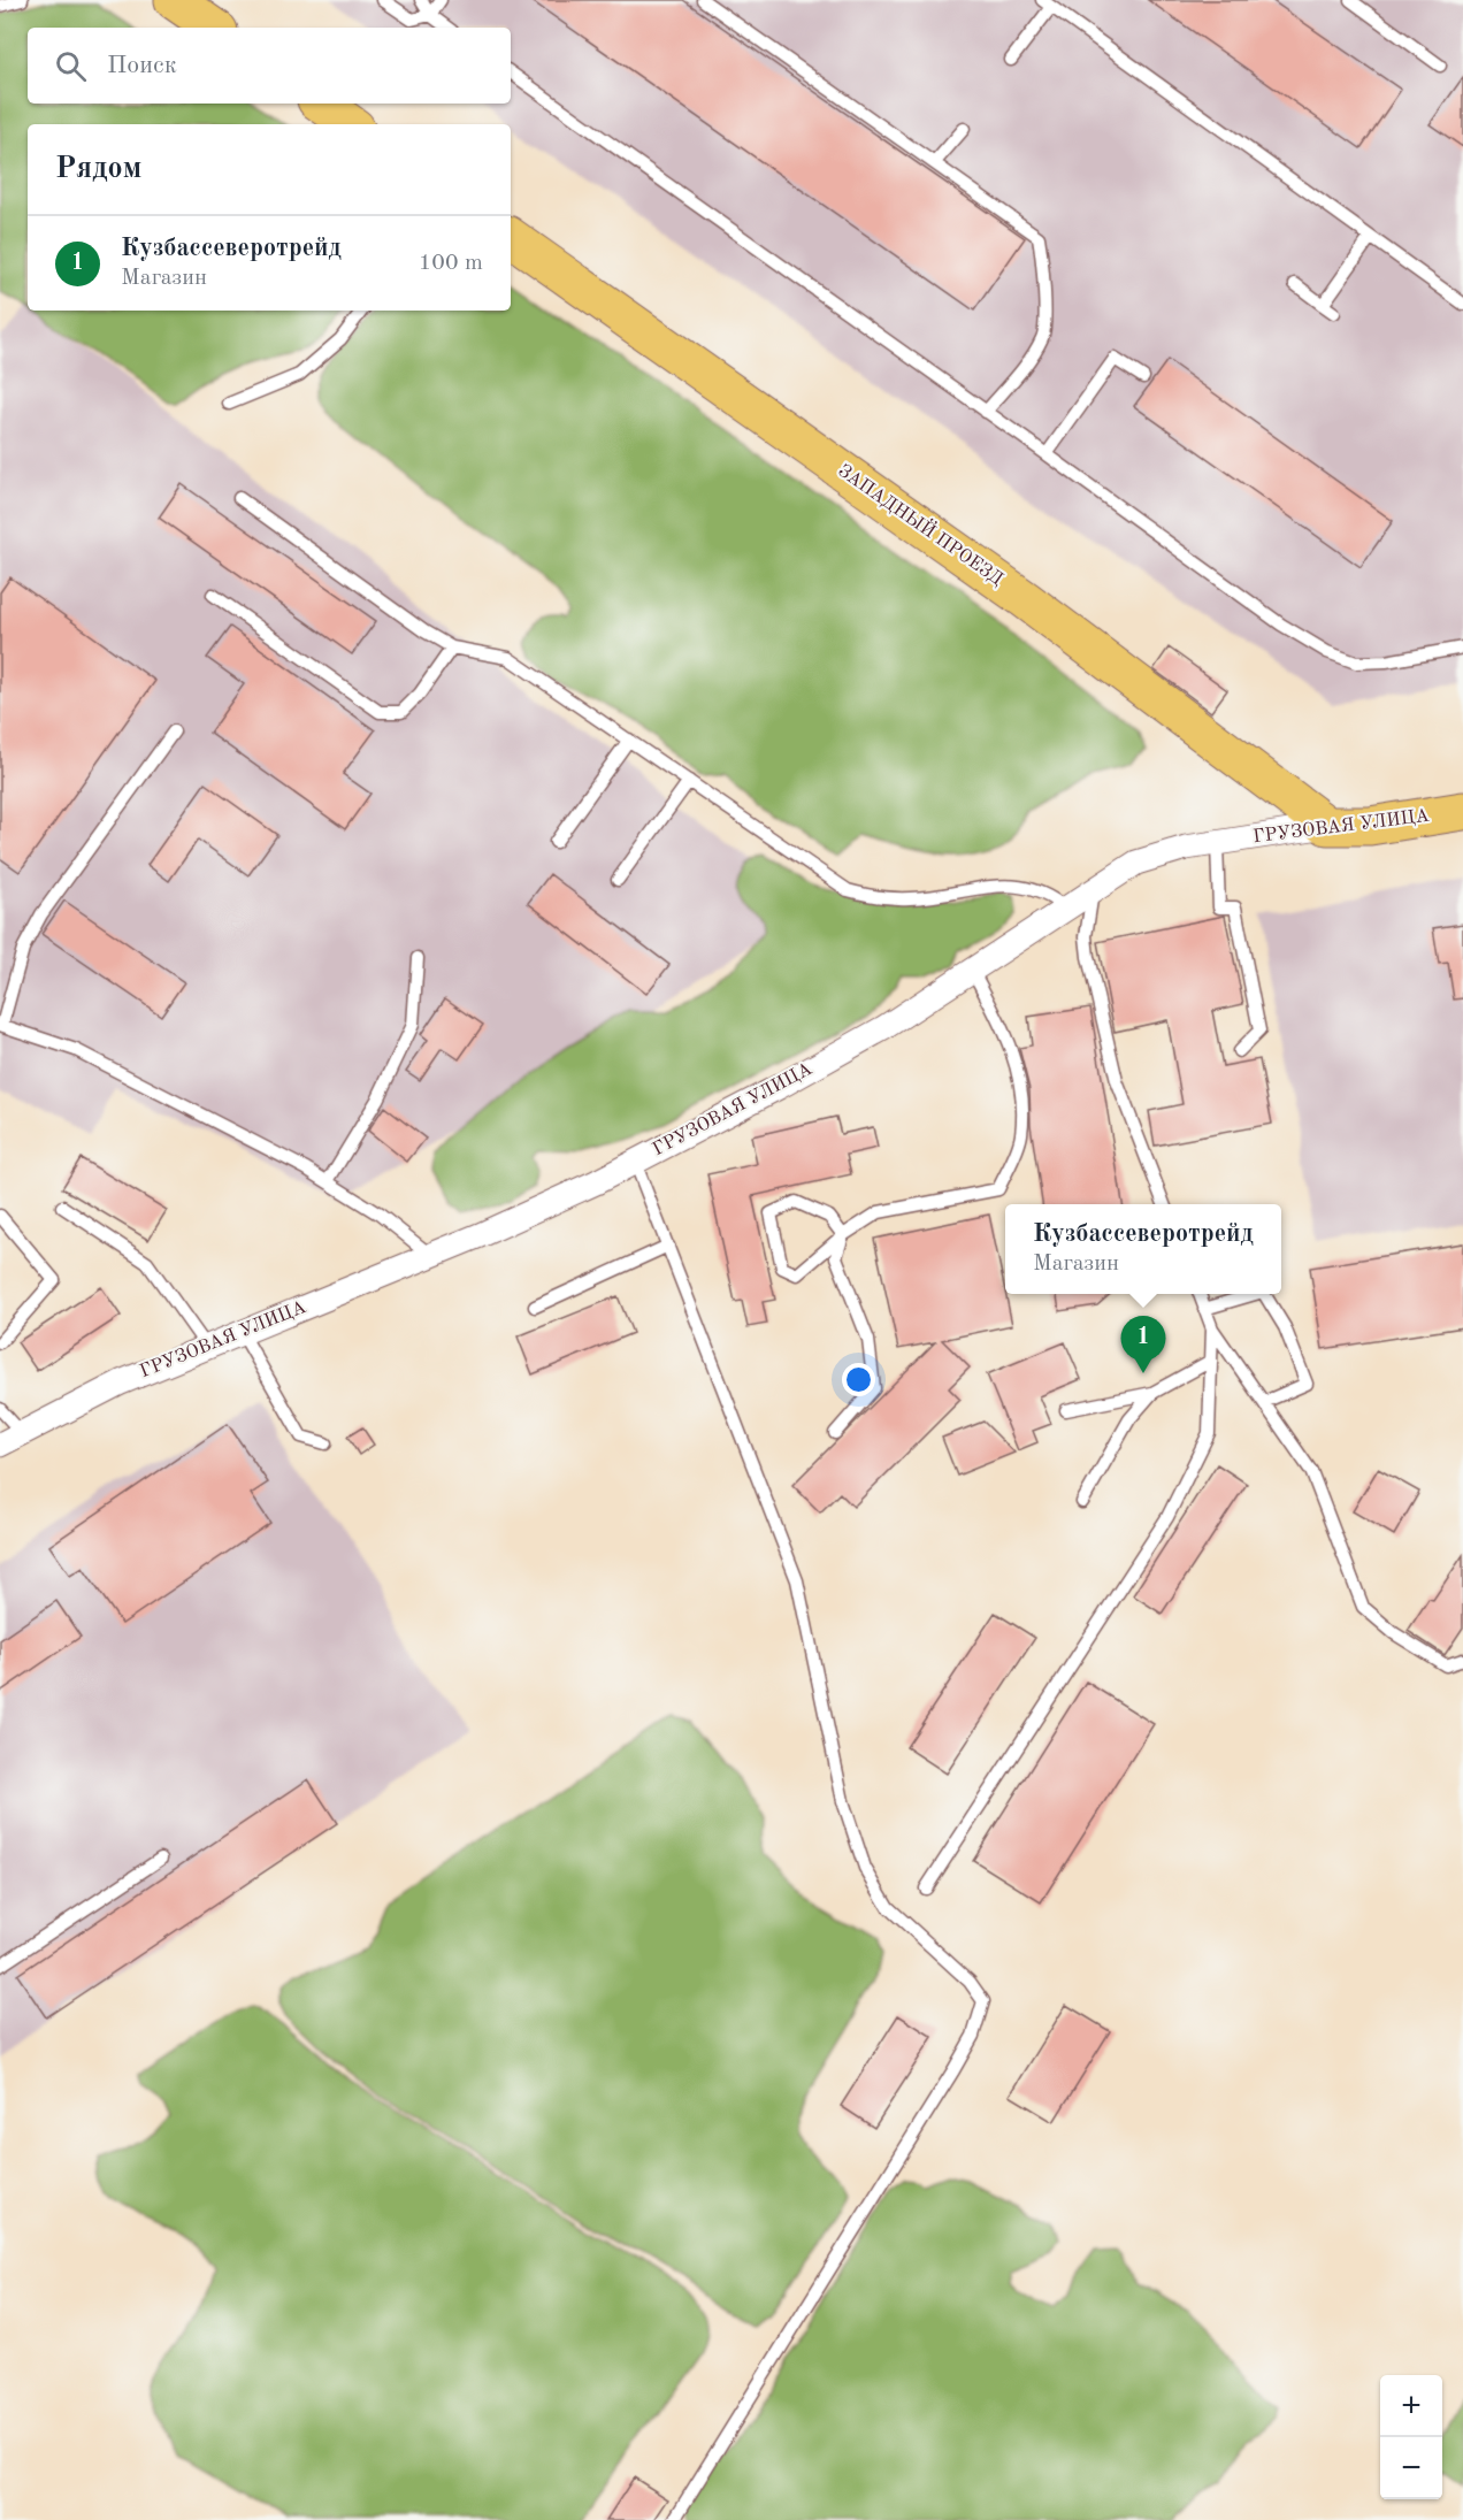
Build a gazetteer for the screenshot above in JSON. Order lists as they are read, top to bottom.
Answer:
{
  "streets": {
    "main road": ["ЗАПАДНЫЙ ПРОЕЗД", "ГРУЗОВАЯ УЛИЦА"]
  },
  "crossings": [
    ["ЗАПАДНЫЙ ПРОЕЗД", "ГРУЗОВАЯ УЛИЦА"]
  ],
  "page": {
    "search": "Поиск",
    "heading": "Рядом",
    "list": [
      {
        "mark": "1",
        "name": "Кузбассеверотрейд",
        "note": "Магазин",
        "value": "100 m"
      }
    ],
    "popup": ["Кузбассеверотрейд", "Магазин"],
    "pins": "1",
    "map_buttons": ["+", "−"]
  }
}
